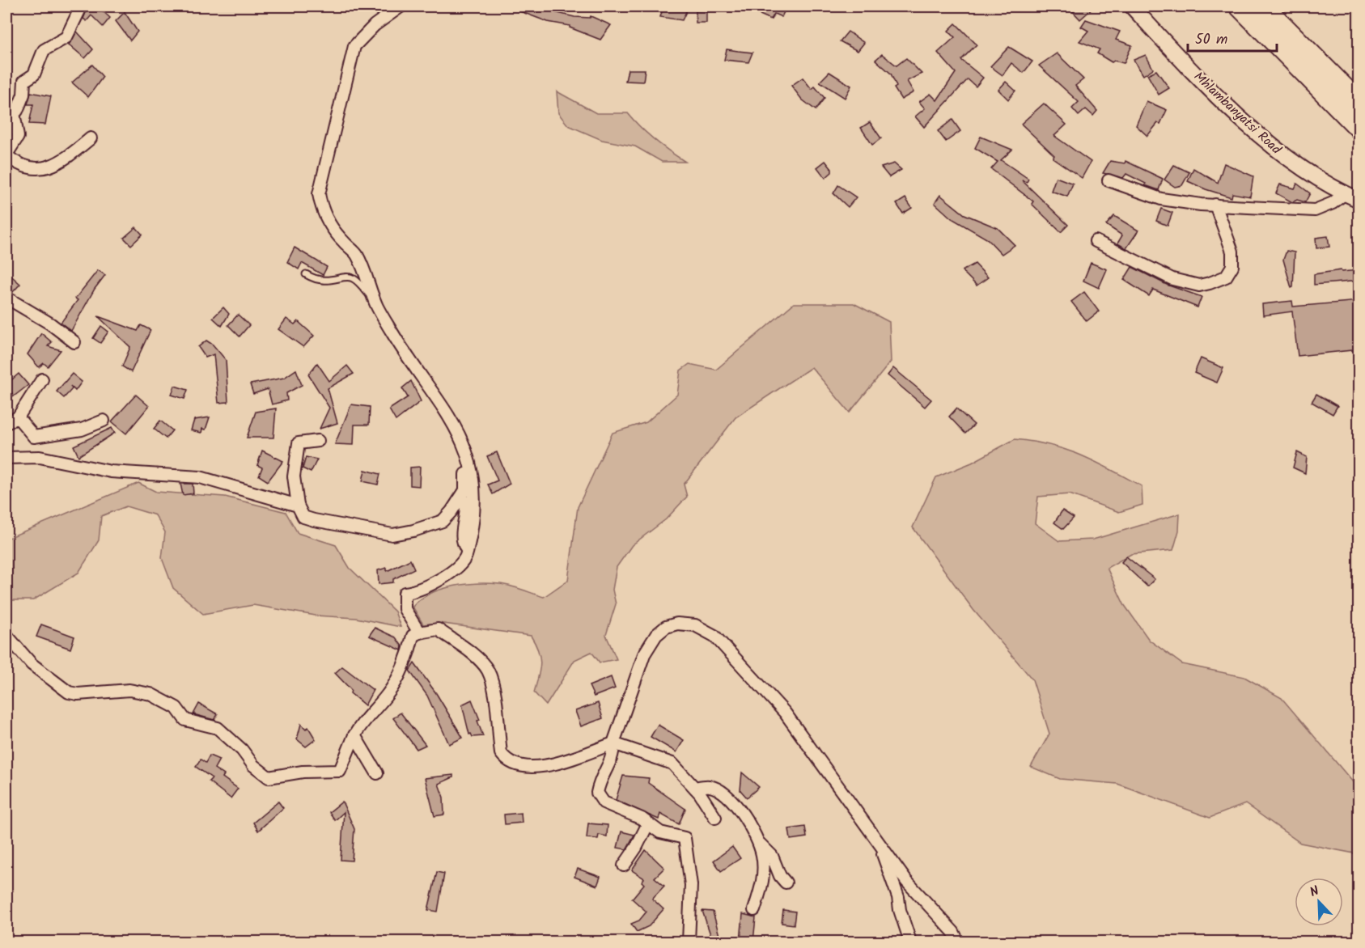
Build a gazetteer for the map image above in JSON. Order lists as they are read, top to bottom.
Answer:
{
  "streets": {
    "main road": ["Mhlambanyatsi Road"]
  },
  "scale_bar": "50 m",
  "north": "top left"
}
